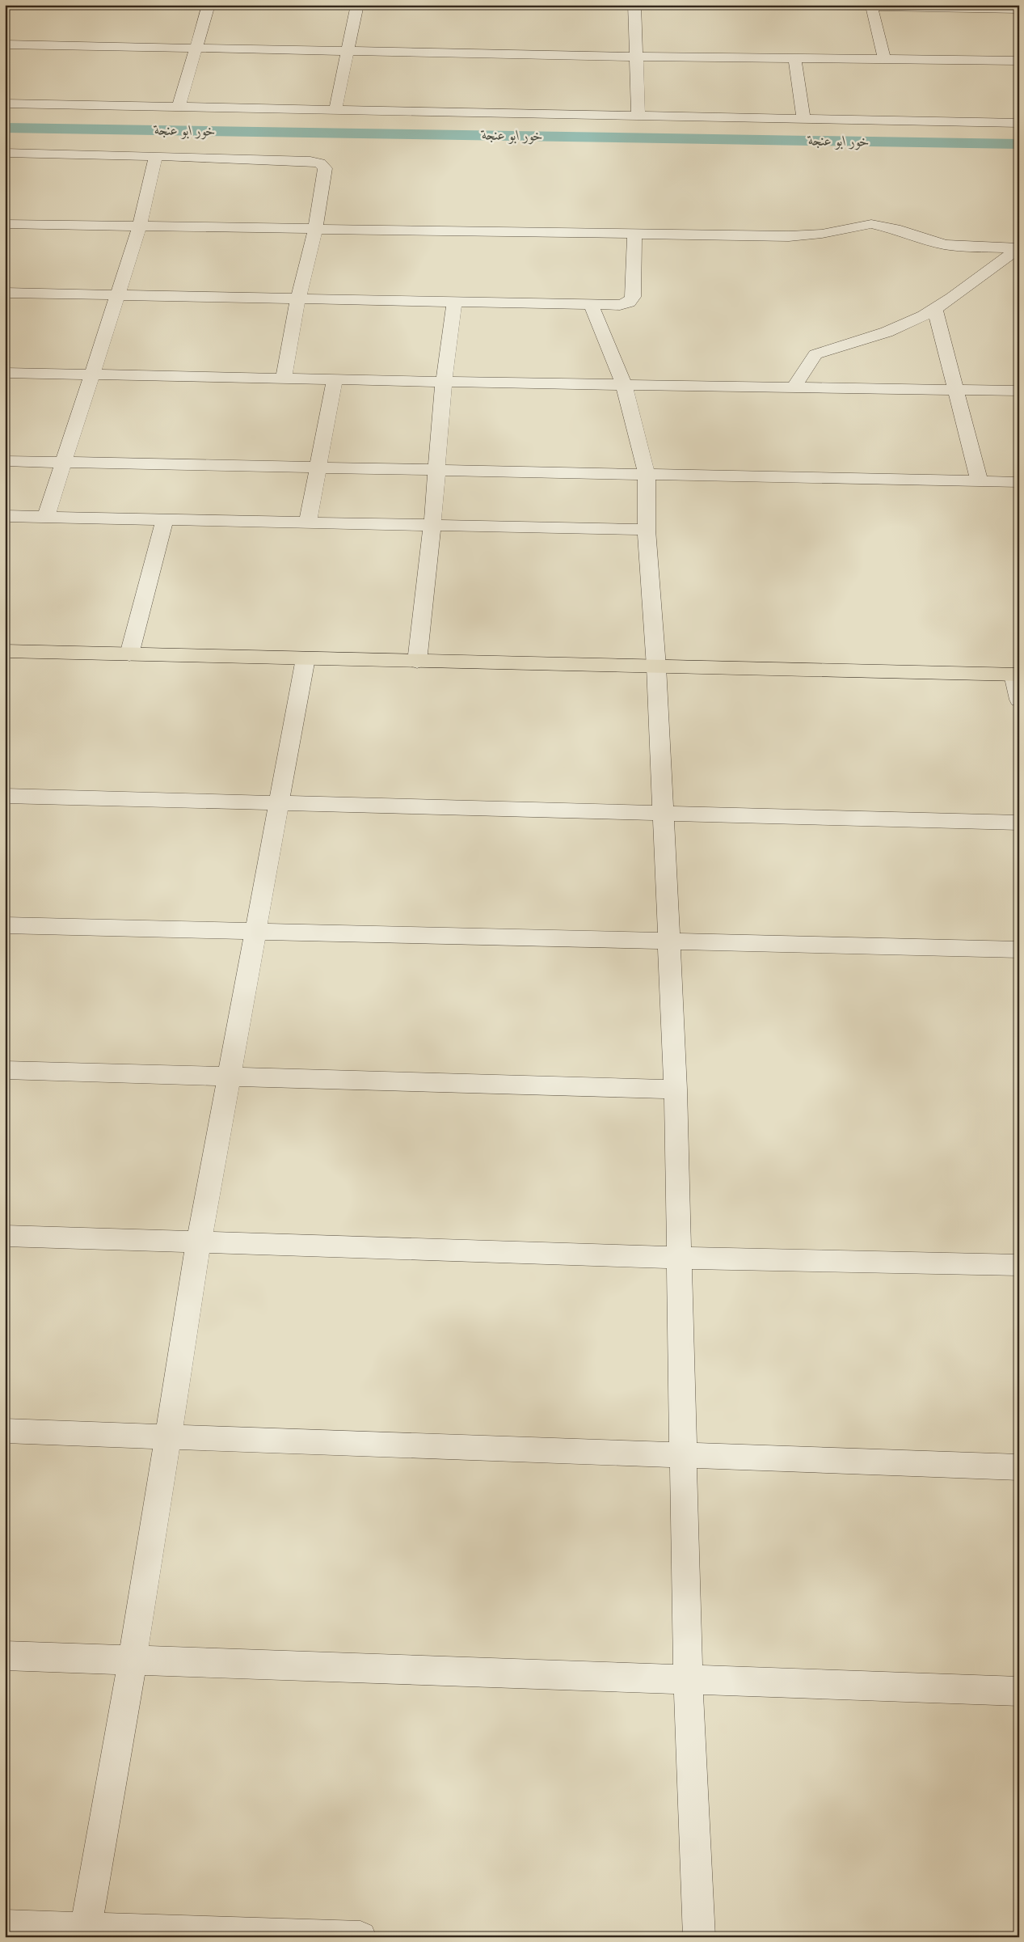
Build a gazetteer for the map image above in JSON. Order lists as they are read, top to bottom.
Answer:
{
  "water": ["خور ابو عنجة"]
}
